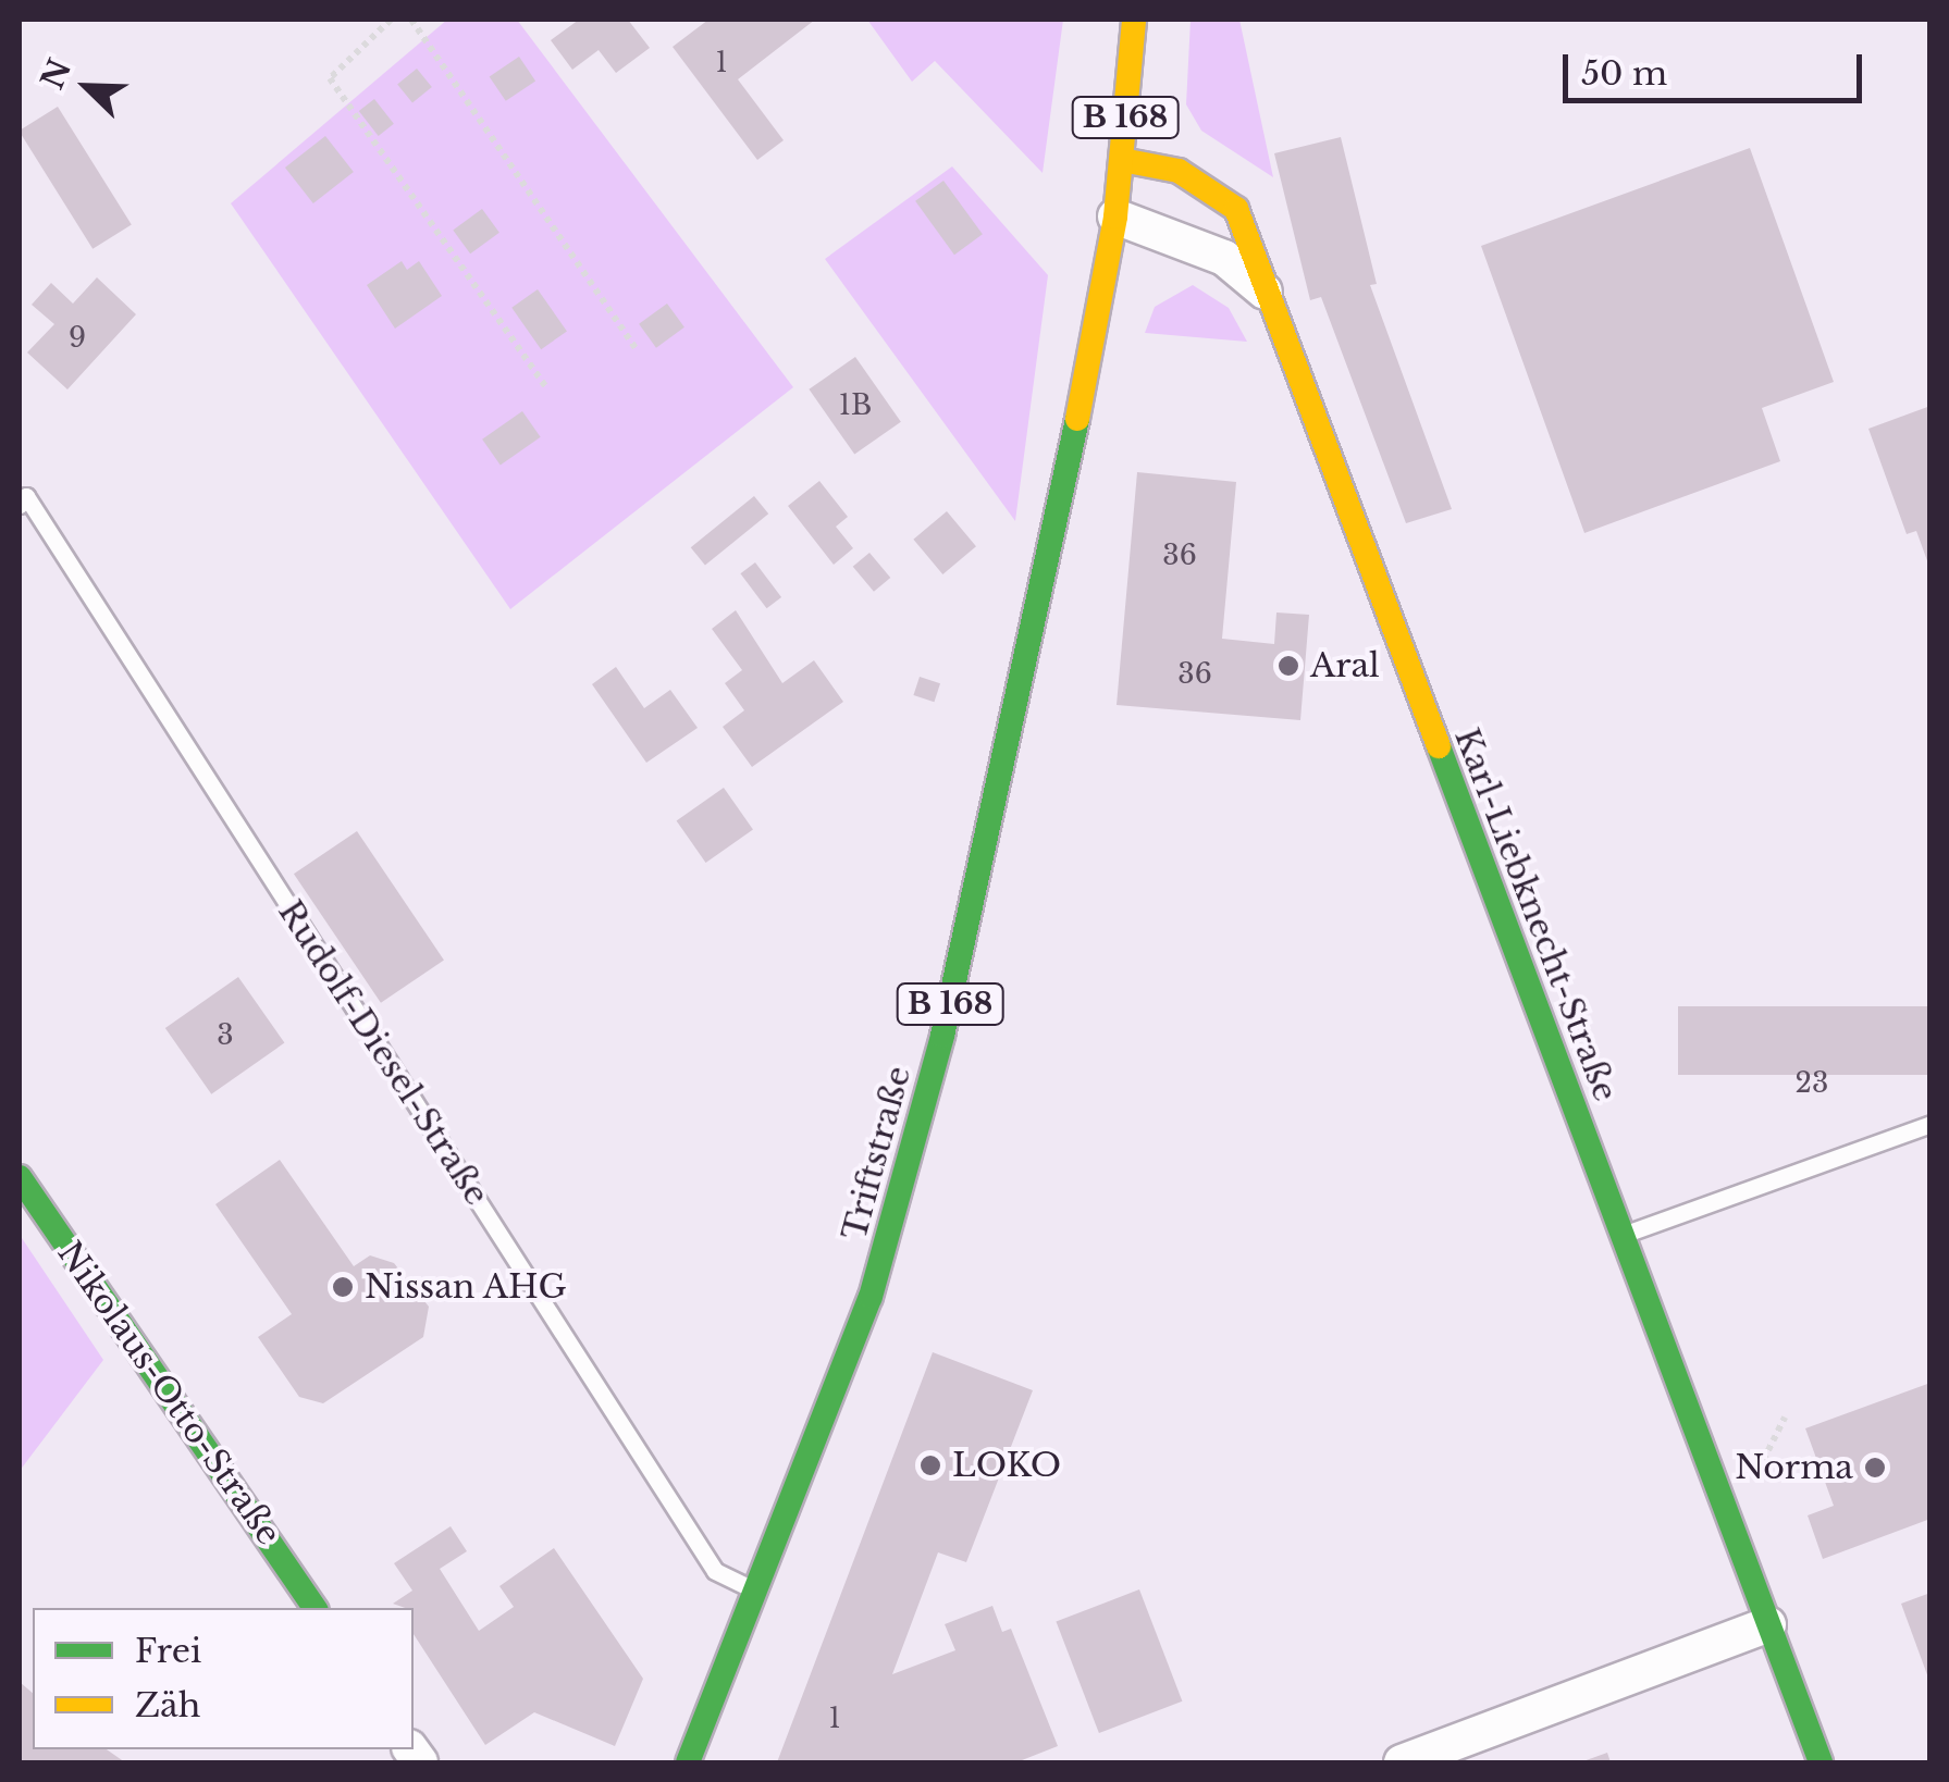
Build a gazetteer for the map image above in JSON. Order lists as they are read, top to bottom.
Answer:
{
  "streets": {
    "street": [
      "B 168",
      "Karl-Liebknecht-Straße",
      "Triftstraße",
      "Nikolaus-Otto-Straße"
    ],
    "lane": ["Rudolf-Diesel-Straße"]
  },
  "crossings": [
    ["B 168", "Karl-Liebknecht-Straße"],
    ["B 168", "Triftstraße"],
    ["Rudolf-Diesel-Straße", "Triftstraße"]
  ],
  "places": [
    "Aral",
    "Nissan AHG",
    "LOKO",
    "Norma"
  ],
  "house_numbers": [
    "1",
    "9",
    "1B",
    "36",
    "36",
    "3",
    "23",
    "1"
  ],
  "legend": ["Frei", "Zäh"],
  "scale_bar": "50 m",
  "north": "top left"
}
